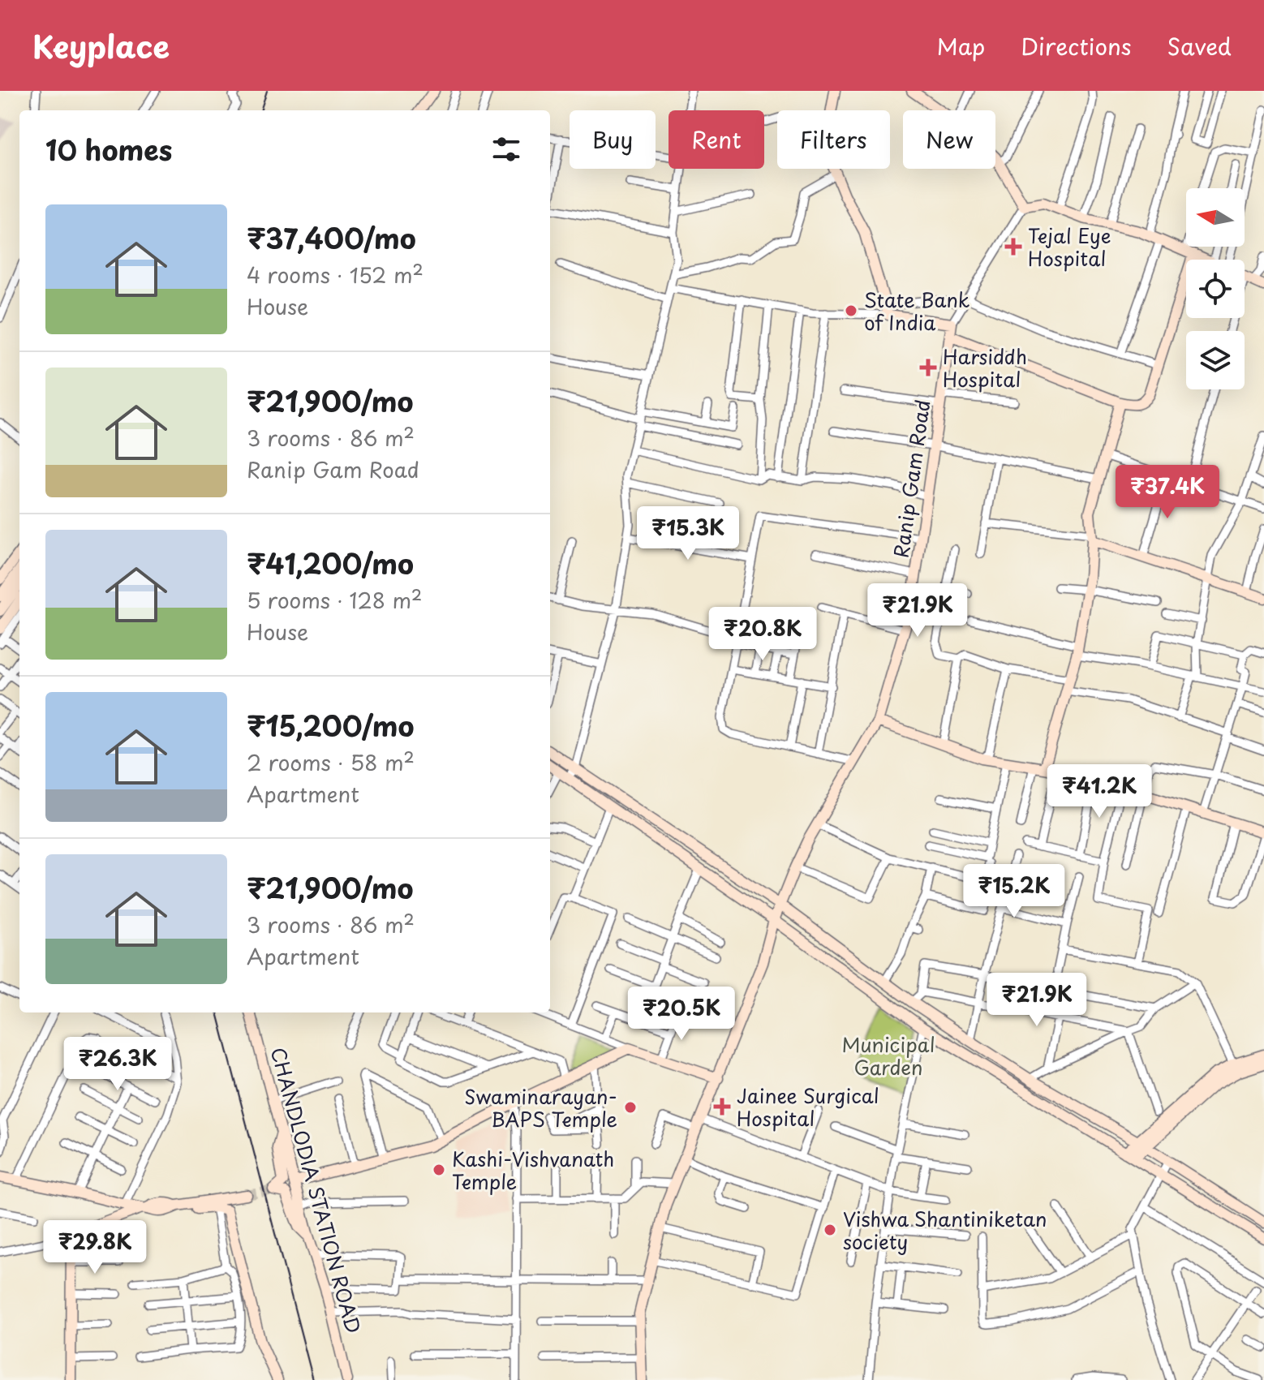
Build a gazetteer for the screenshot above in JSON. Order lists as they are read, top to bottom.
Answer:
{
  "streets": {
    "street": ["Ranip Gam Road", "CHANDLODIA STATION ROAD"]
  },
  "parks": ["Municipal Garden"],
  "places": {
    "health": ["Tejal Eye Hospital", "Harsiddh Hospital", "Jainee Surgical Hospital"],
    "other": [
      "State Bank of India",
      "Swaminarayan- BAPS Temple",
      "Kashi-Vishvanath Temple",
      "Vishwa Shantiniketan society"
    ]
  },
  "north": "left",
  "page": {
    "header": "Keyplace",
    "nav": ["Map", "Directions", "Saved"],
    "chip": [
      "Buy",
      "Rent",
      "Filters",
      "New"
    ],
    "heading": "10 homes",
    "list": [
      {
        "name": "₹37,400/mo",
        "note": "4 rooms · 152 m² · House"
      },
      {
        "name": "₹21,900/mo",
        "note": "3 rooms · 86 m² · Ranip Gam Road"
      },
      {
        "name": "₹41,200/mo",
        "note": "5 rooms · 128 m² · House"
      },
      {
        "name": "₹15,200/mo",
        "note": "2 rooms · 58 m² · Apartment"
      },
      {
        "name": "₹21,900/mo",
        "note": "3 rooms · 86 m² · Apartment"
      }
    ],
    "price": [
      "₹37.4K",
      "₹15.3K",
      "₹21.9K",
      "₹20.8K",
      "₹41.2K",
      "₹15.2K",
      "₹21.9K",
      "₹20.5K",
      "₹26.3K",
      "₹29.8K"
    ]
  }
}
